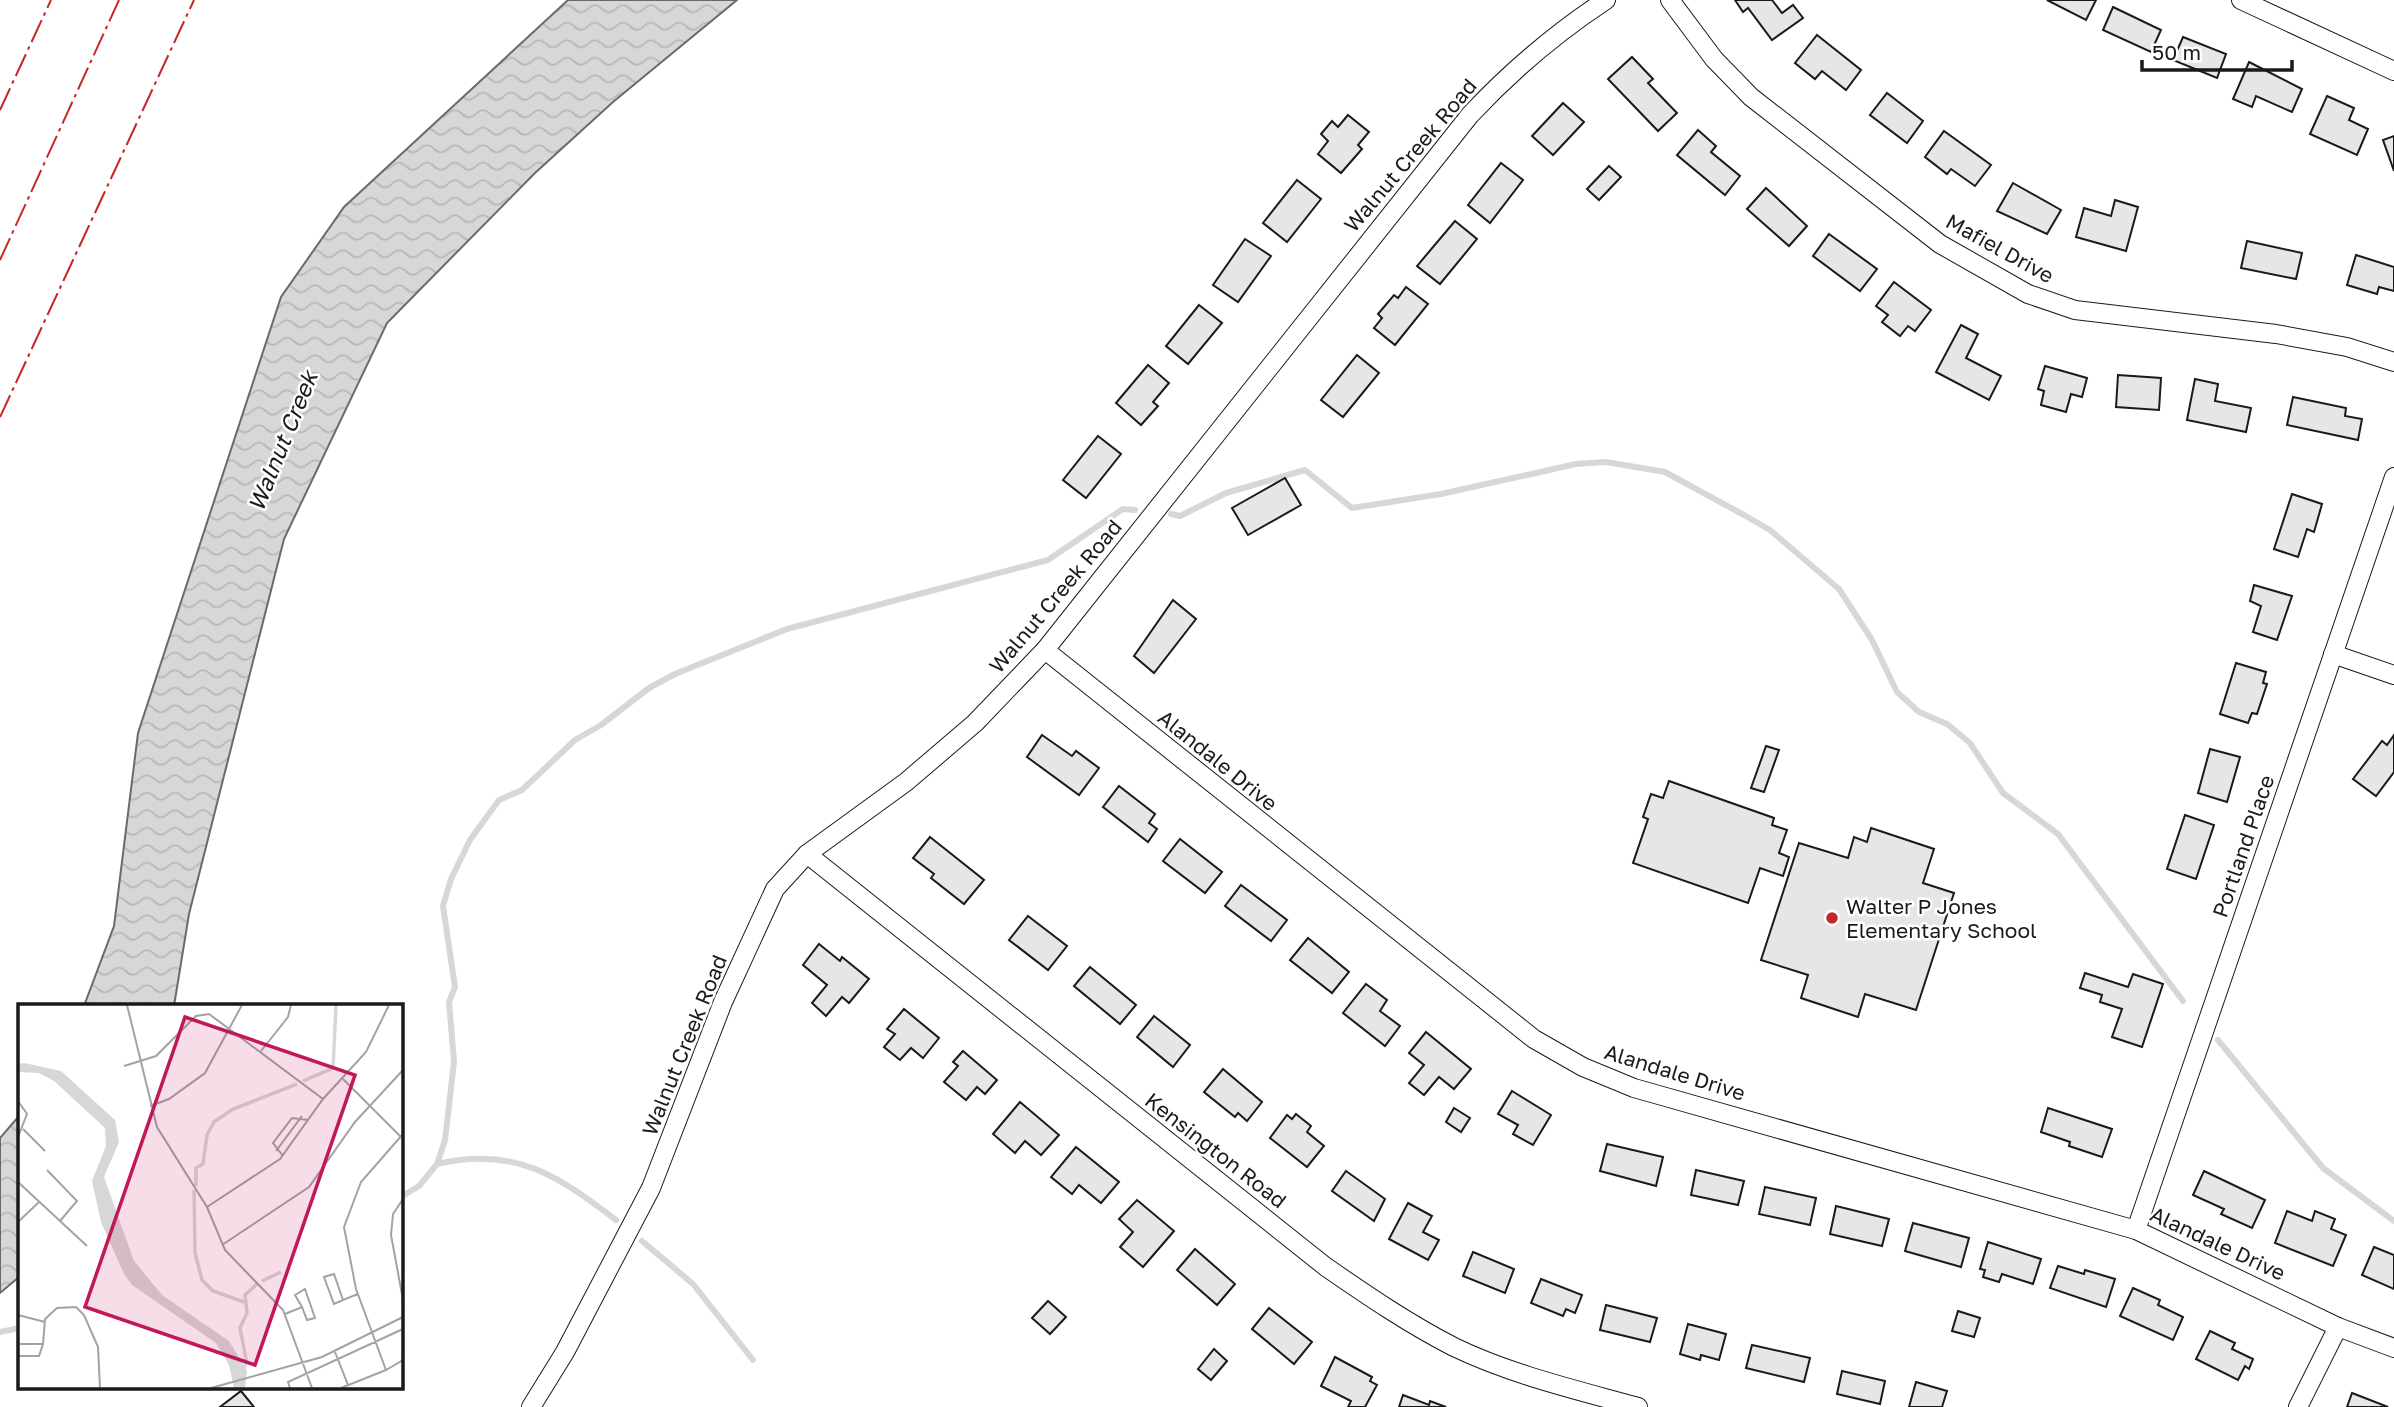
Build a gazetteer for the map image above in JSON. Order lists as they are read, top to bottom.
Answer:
{
  "streets": {
    "street": [
      "Walnut Creek Road",
      "Mafiel Drive",
      "Alandale Drive",
      "Portland Place",
      "Kensington Road"
    ]
  },
  "crossings": [
    ["Walnut Creek Road", "Alandale Drive"],
    ["Walnut Creek Road", "Kensington Road"],
    ["Alandale Drive", "Portland Place"]
  ],
  "water": ["Walnut Creek"],
  "places": ["Walter P Jones Elementary School"],
  "scale_bar": "50 m"
}
